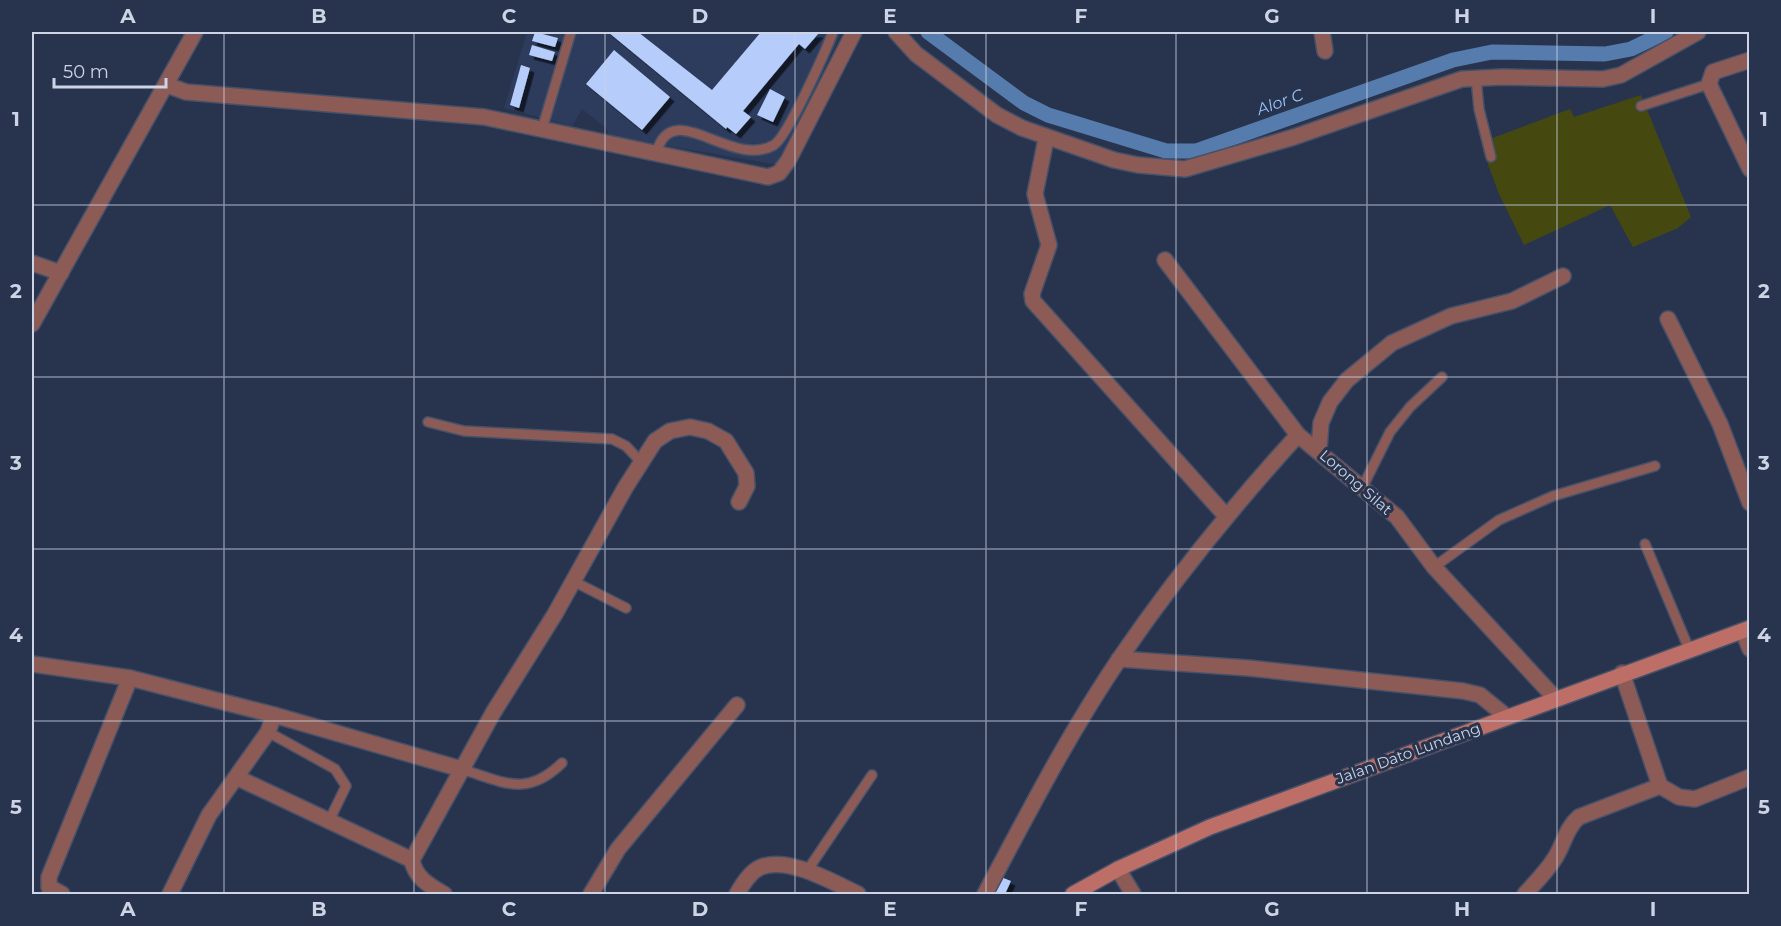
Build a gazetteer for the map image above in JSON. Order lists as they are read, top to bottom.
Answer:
{
  "streets": {
    "main road": ["Jalan Dato Lundang"],
    "street": ["Lorong Silat"]
  },
  "crossings": [
    ["Lorong Silat", "Jalan Dato Lundang"]
  ],
  "water": ["Alor C"],
  "scale_bar": "50 m",
  "grid": {
    "columns": [
      "A",
      "B",
      "C",
      "D",
      "E",
      "F",
      "G",
      "H",
      "I"
    ],
    "rows": [
      "1",
      "2",
      "3",
      "4",
      "5"
    ]
  }
}
